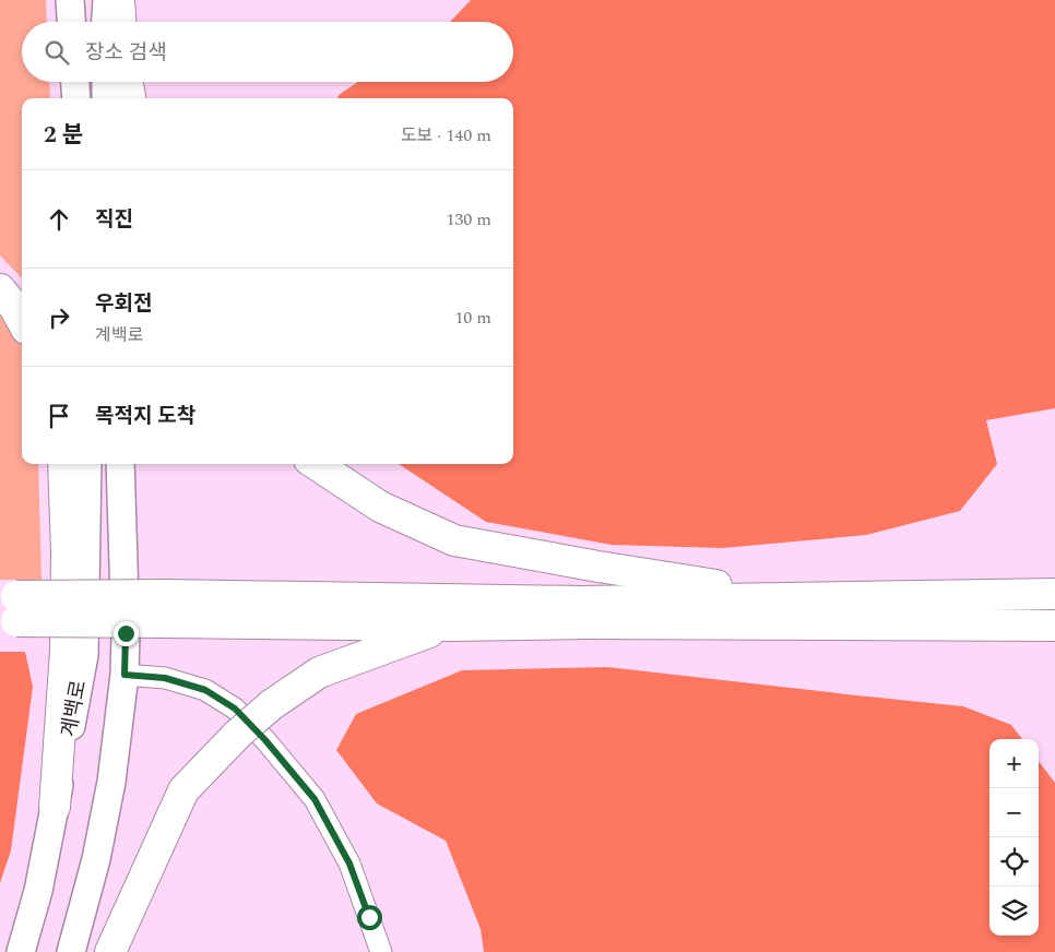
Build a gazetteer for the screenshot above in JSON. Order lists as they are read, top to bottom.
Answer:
{
  "streets": {
    "main road": ["계백로"]
  },
  "page": {
    "search": "장소 검색",
    "heading": ["2 분", "도보 · 140 m"],
    "list": [
      ["직진", "130 m"],
      ["우회전", "계백로", "10 m"],
      "목적지 도착"
    ],
    "map_buttons": ["+", "−"]
  }
}
